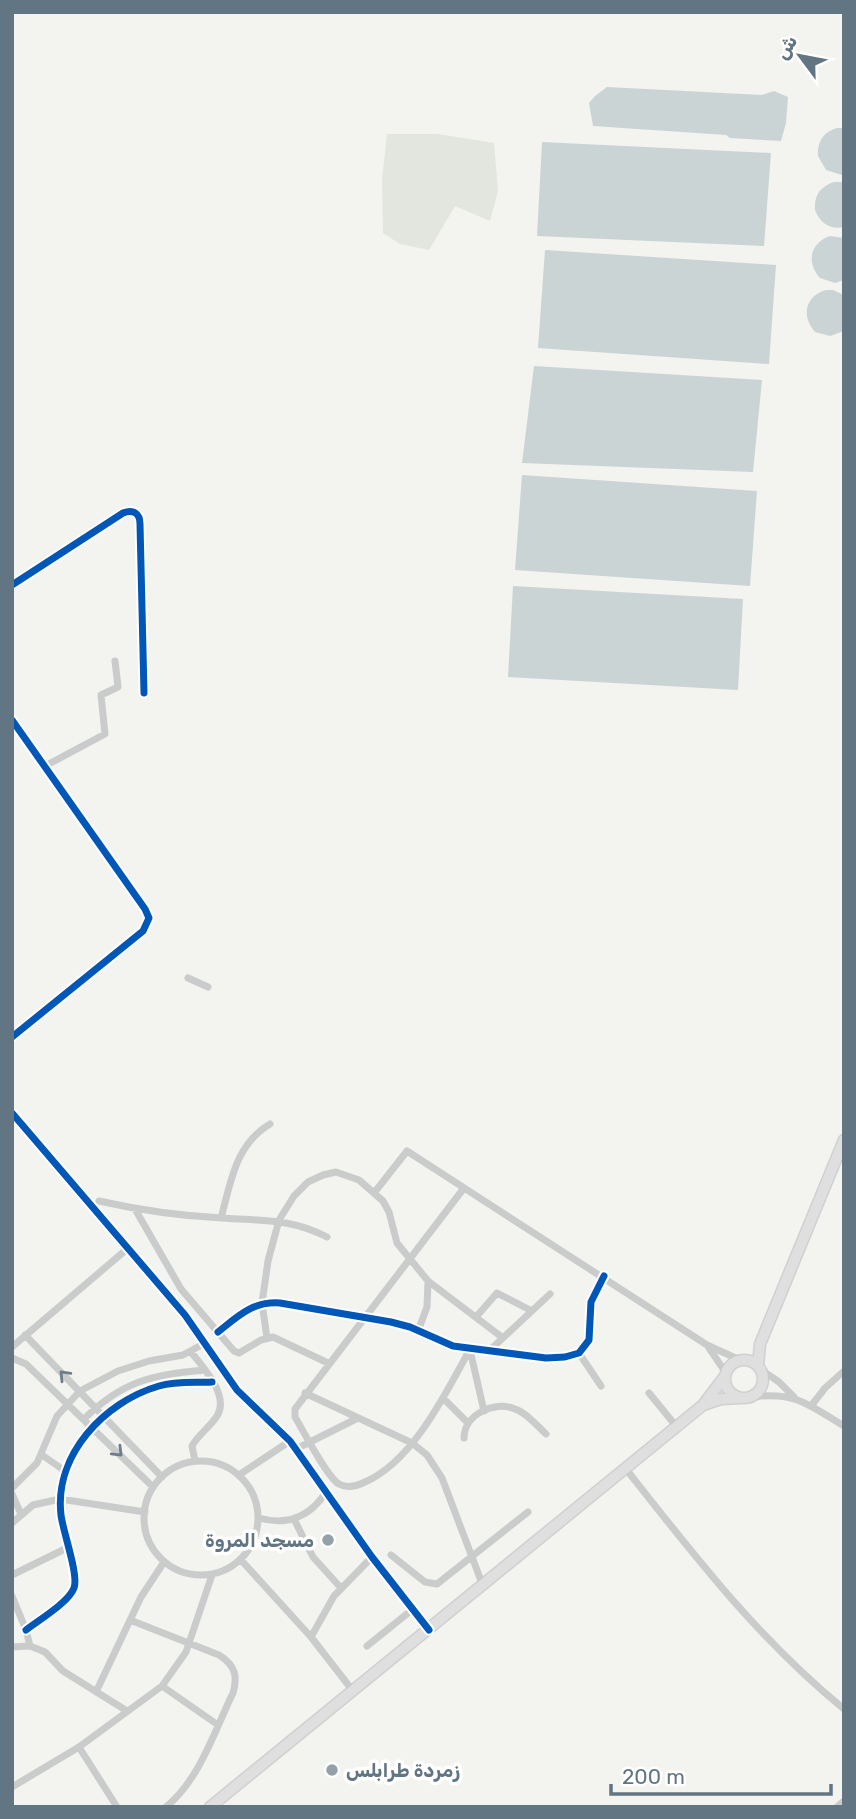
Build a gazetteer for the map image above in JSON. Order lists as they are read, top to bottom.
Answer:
{
  "places": ["مسجد المروة", "زمردة طرابلس"],
  "scale_bar": "200 m",
  "north": "top left"
}
